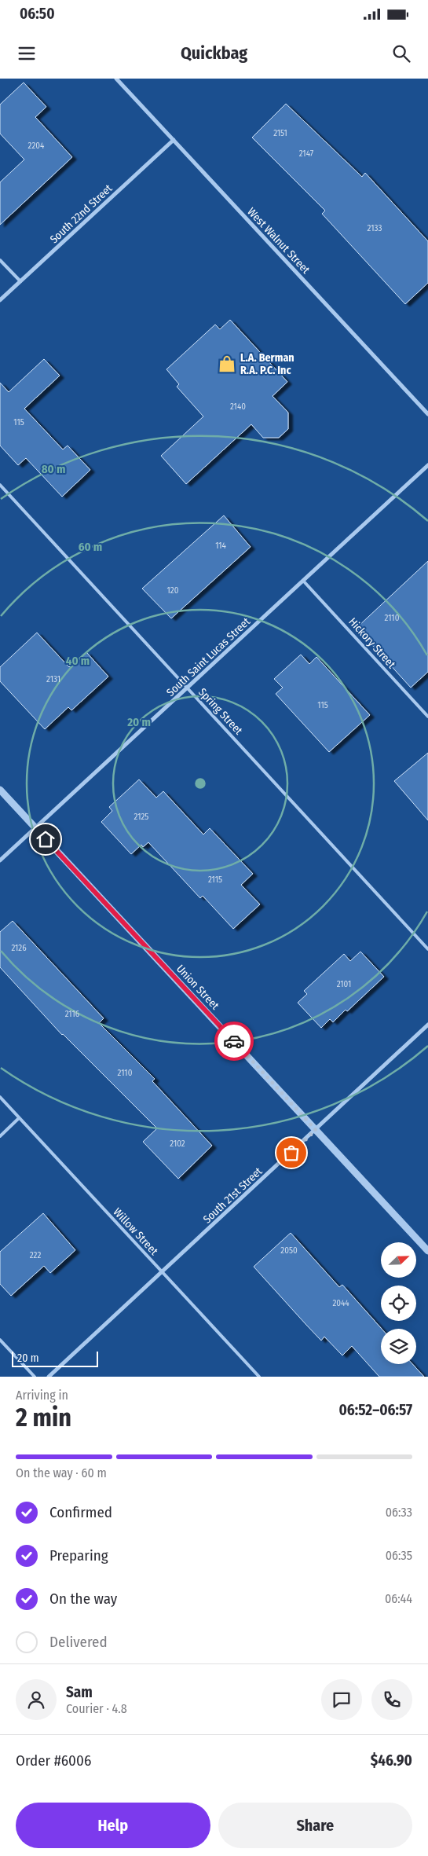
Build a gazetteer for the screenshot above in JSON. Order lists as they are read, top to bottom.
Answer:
{
  "streets": {
    "street": [
      "South 22nd Street",
      "West Walnut Street",
      "South Saint Lucas Street",
      "Union Street",
      "South 21st Street"
    ],
    "lane": ["Hickory Street", "Spring Street", "Willow Street"]
  },
  "crossings": [
    ["South 22nd Street", "West Walnut Street"],
    ["Hickory Street", "South Saint Lucas Street"],
    ["South Saint Lucas Street", "Spring Street"],
    ["South Saint Lucas Street", "Union Street"],
    ["Union Street", "South 21st Street"],
    ["South 21st Street", "Willow Street"]
  ],
  "places": {
    "shop": ["L.A. Berman R.A. P.C. Inc"]
  },
  "house_numbers": [
    "2151",
    "2204",
    "2147",
    "2133",
    "2140",
    "115",
    "114",
    "120",
    "2110",
    "2131",
    "115",
    "2125",
    "2115",
    "2126",
    "2101",
    "2116",
    "2110",
    "2102",
    "2050",
    "222",
    "2044"
  ],
  "scale_bar": "20 m",
  "north": "top right",
  "page": {
    "status": "06:50",
    "header": "Quickbag",
    "scale": "20 m",
    "heading": ["2 min", "Arriving in", "06:52–06:57"],
    "panel": [
      "Sam",
      "Courier · 4.8",
      "Order #6006",
      "$46.90"
    ],
    "bar": "On the way · 60 m",
    "list": [
      ["Confirmed", "06:33"],
      ["Preparing", "06:35"],
      ["On the way", "06:44"],
      "Delivered"
    ],
    "buttons": ["Help", "Share"]
  },
  "rings": [
    "80 m",
    "60 m",
    "40 m",
    "20 m"
  ]
}
